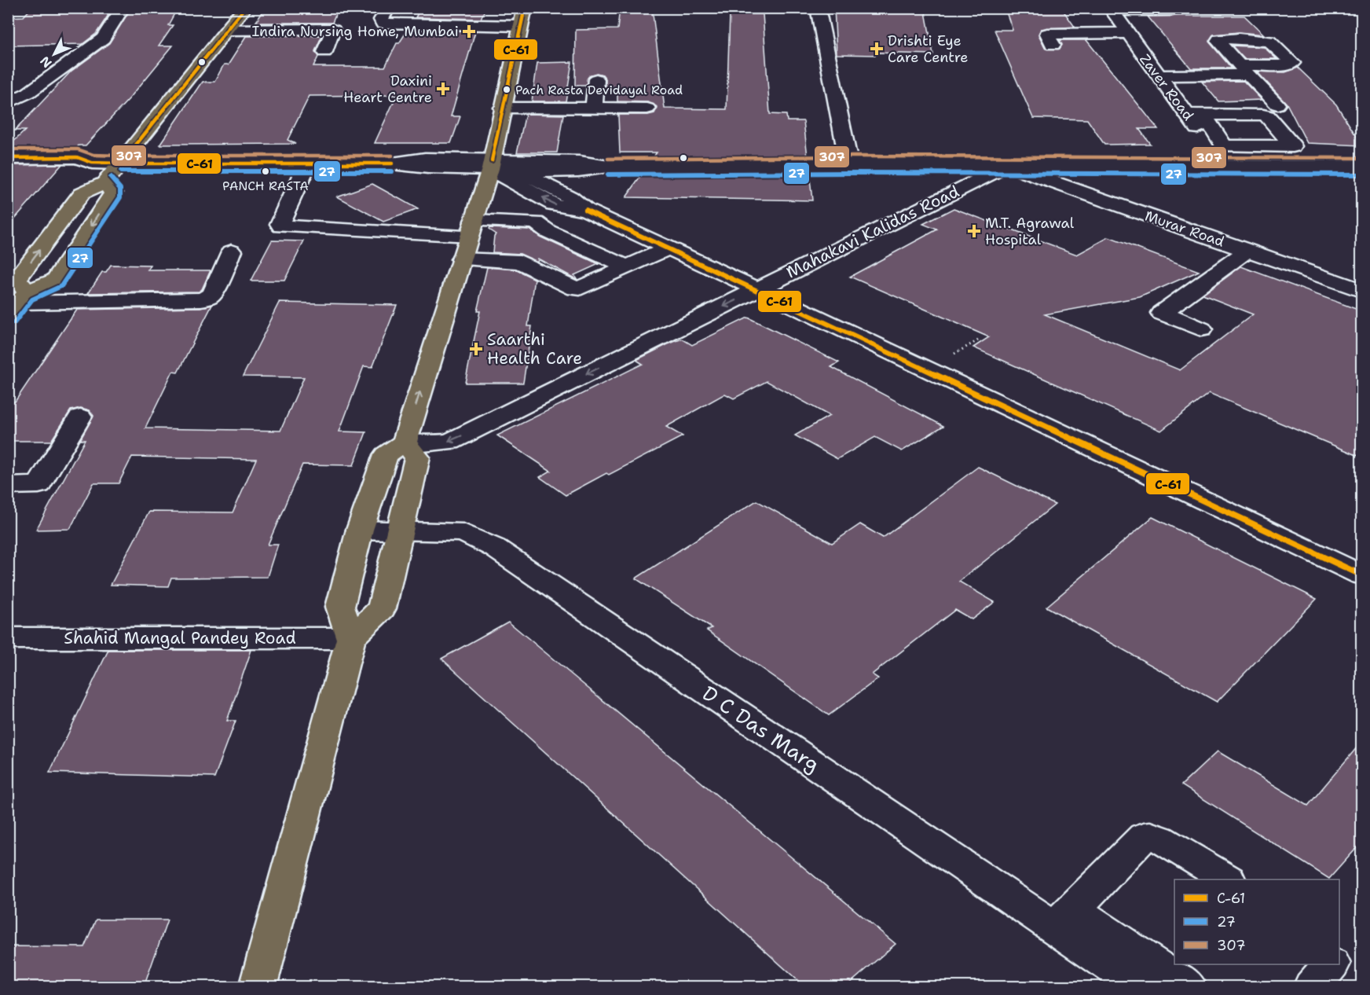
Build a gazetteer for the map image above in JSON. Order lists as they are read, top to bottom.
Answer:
{
  "streets": {
    "street": [
      "Zaver Road",
      "Murar Road",
      "Mahakavi Kalidas Road",
      "Shahid Mangal Pandey Road",
      "D C Das Marg"
    ]
  },
  "crossings": [
    ["Murar Road", "Mahakavi Kalidas Road"]
  ],
  "places": {
    "health": [
      "Indira Nursing Home, Mumbai",
      "Drishti Eye Care Centre",
      "Daxini Heart Centre",
      "M.T. Agrawal Hospital",
      "Saarthi Health Care"
    ],
    "other": ["Pach Rasta Devidayal Road", "PANCH RASTA"]
  },
  "lines": ["transit line C-61", "transit line 307", "transit line 27"],
  "legend": ["C-61", "27", "307"],
  "north": "bottom left"
}
